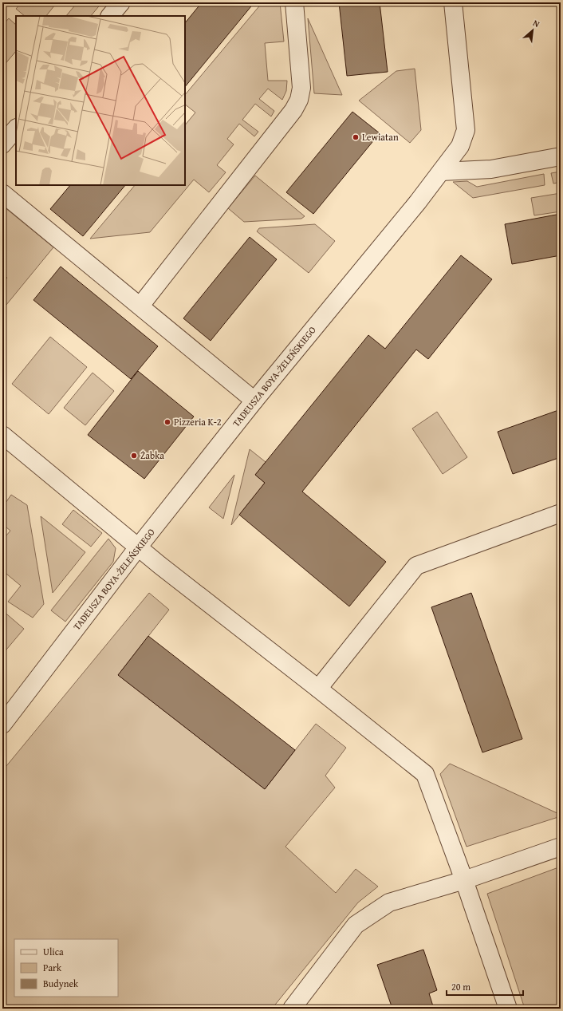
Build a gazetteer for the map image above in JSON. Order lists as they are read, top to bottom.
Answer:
{
  "streets": {
    "street": ["TADEUSZA BOYA-ŻELEŃSKIEGO"]
  },
  "places": ["Lewiatan", "Pizzeria K-2", "Żabka"],
  "legend": ["Ulica", "Park", "Budynek"],
  "scale_bar": "20 m",
  "north": "top right"
}
